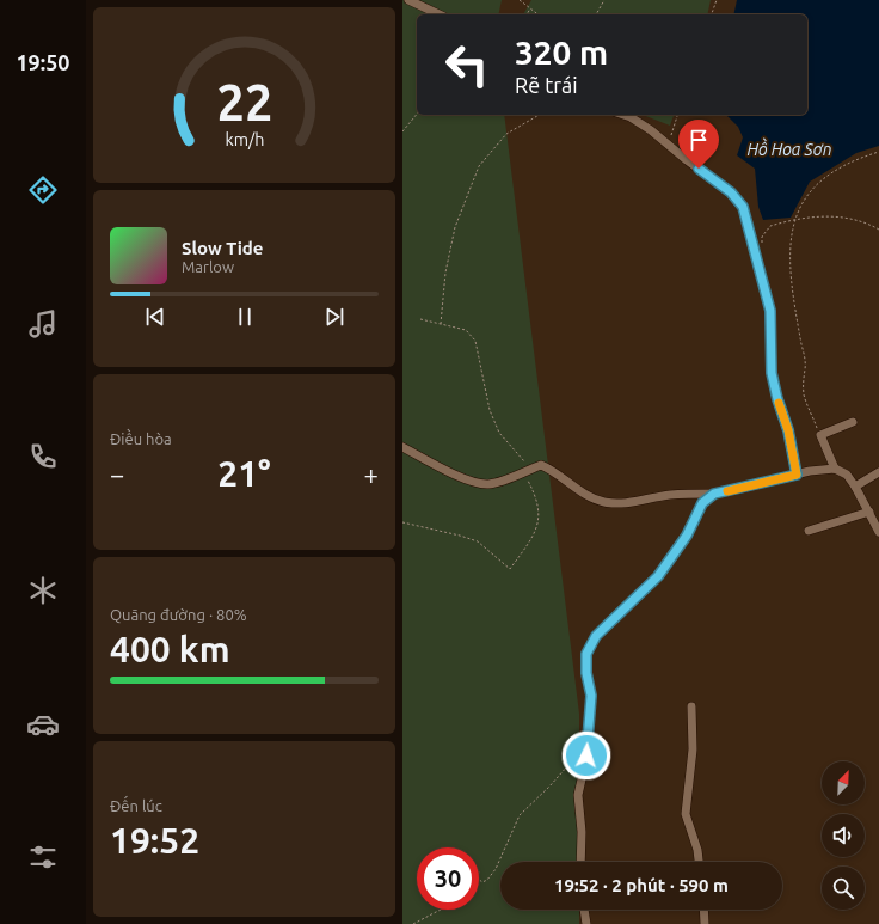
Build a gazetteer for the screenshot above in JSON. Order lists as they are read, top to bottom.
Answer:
{
  "water": ["Hồ Hoa Sơn"],
  "north": "top right",
  "page": {
    "tabs": "19:50",
    "turn": ["320 m", "Rẽ trái"],
    "song": ["Slow Tide", "Marlow"],
    "tile": [
      "Điều hòa",
      ["Quãng đường · 80%", "400 km"],
      ["Đến lúc", "19:52"]
    ],
    "heat": ["−", "21°", "+"],
    "limit": "30",
    "trip": "19:52 · 2 phút · 590 m",
    "gauge": ["22", "km/h"]
  }
}
